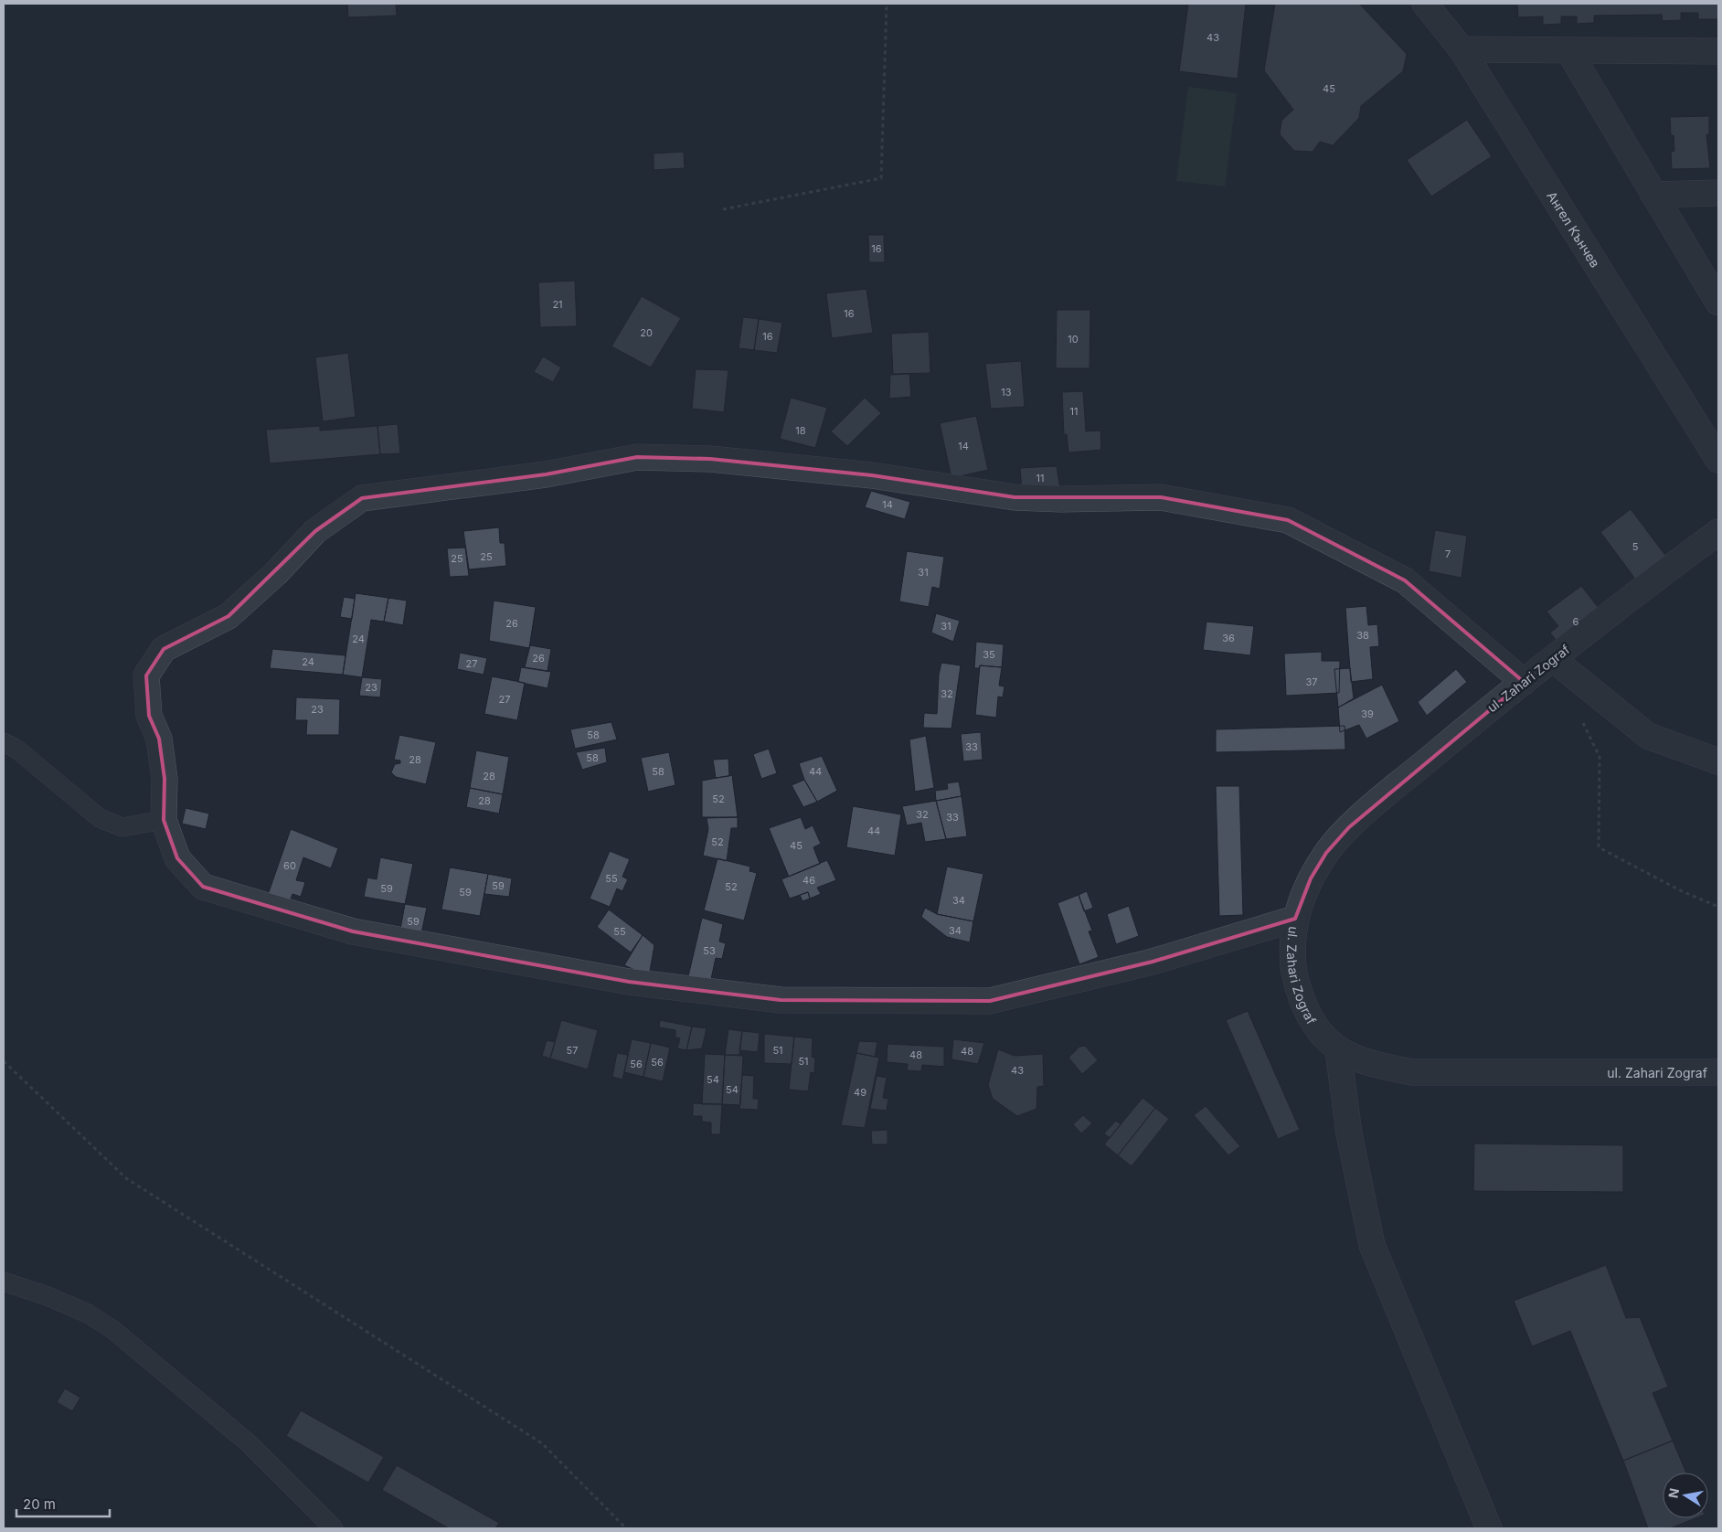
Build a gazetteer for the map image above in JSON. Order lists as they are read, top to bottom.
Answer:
{
  "streets": {
    "street": ["Ангел Кънчев", "ul. Zahari Zograf"]
  },
  "house_numbers": [
    "43",
    "45",
    "16",
    "21",
    "16",
    "20",
    "16",
    "10",
    "13",
    "11",
    "18",
    "14",
    "11",
    "14",
    "5",
    "7",
    "25",
    "25",
    "31",
    "6",
    "26",
    "31",
    "38",
    "36",
    "24",
    "35",
    "26",
    "24",
    "27",
    "37",
    "23",
    "32",
    "27",
    "23",
    "39",
    "58",
    "33",
    "58",
    "28",
    "58",
    "44",
    "28",
    "52",
    "28",
    "32",
    "33",
    "44",
    "52",
    "45",
    "60",
    "55",
    "46",
    "59",
    "52",
    "59",
    "59",
    "34",
    "59",
    "34",
    "55",
    "53",
    "57",
    "51",
    "48",
    "48",
    "51",
    "56",
    "56",
    "43",
    "54",
    "54",
    "49"
  ],
  "scale_bar": "20 m",
  "north": "left"
}
